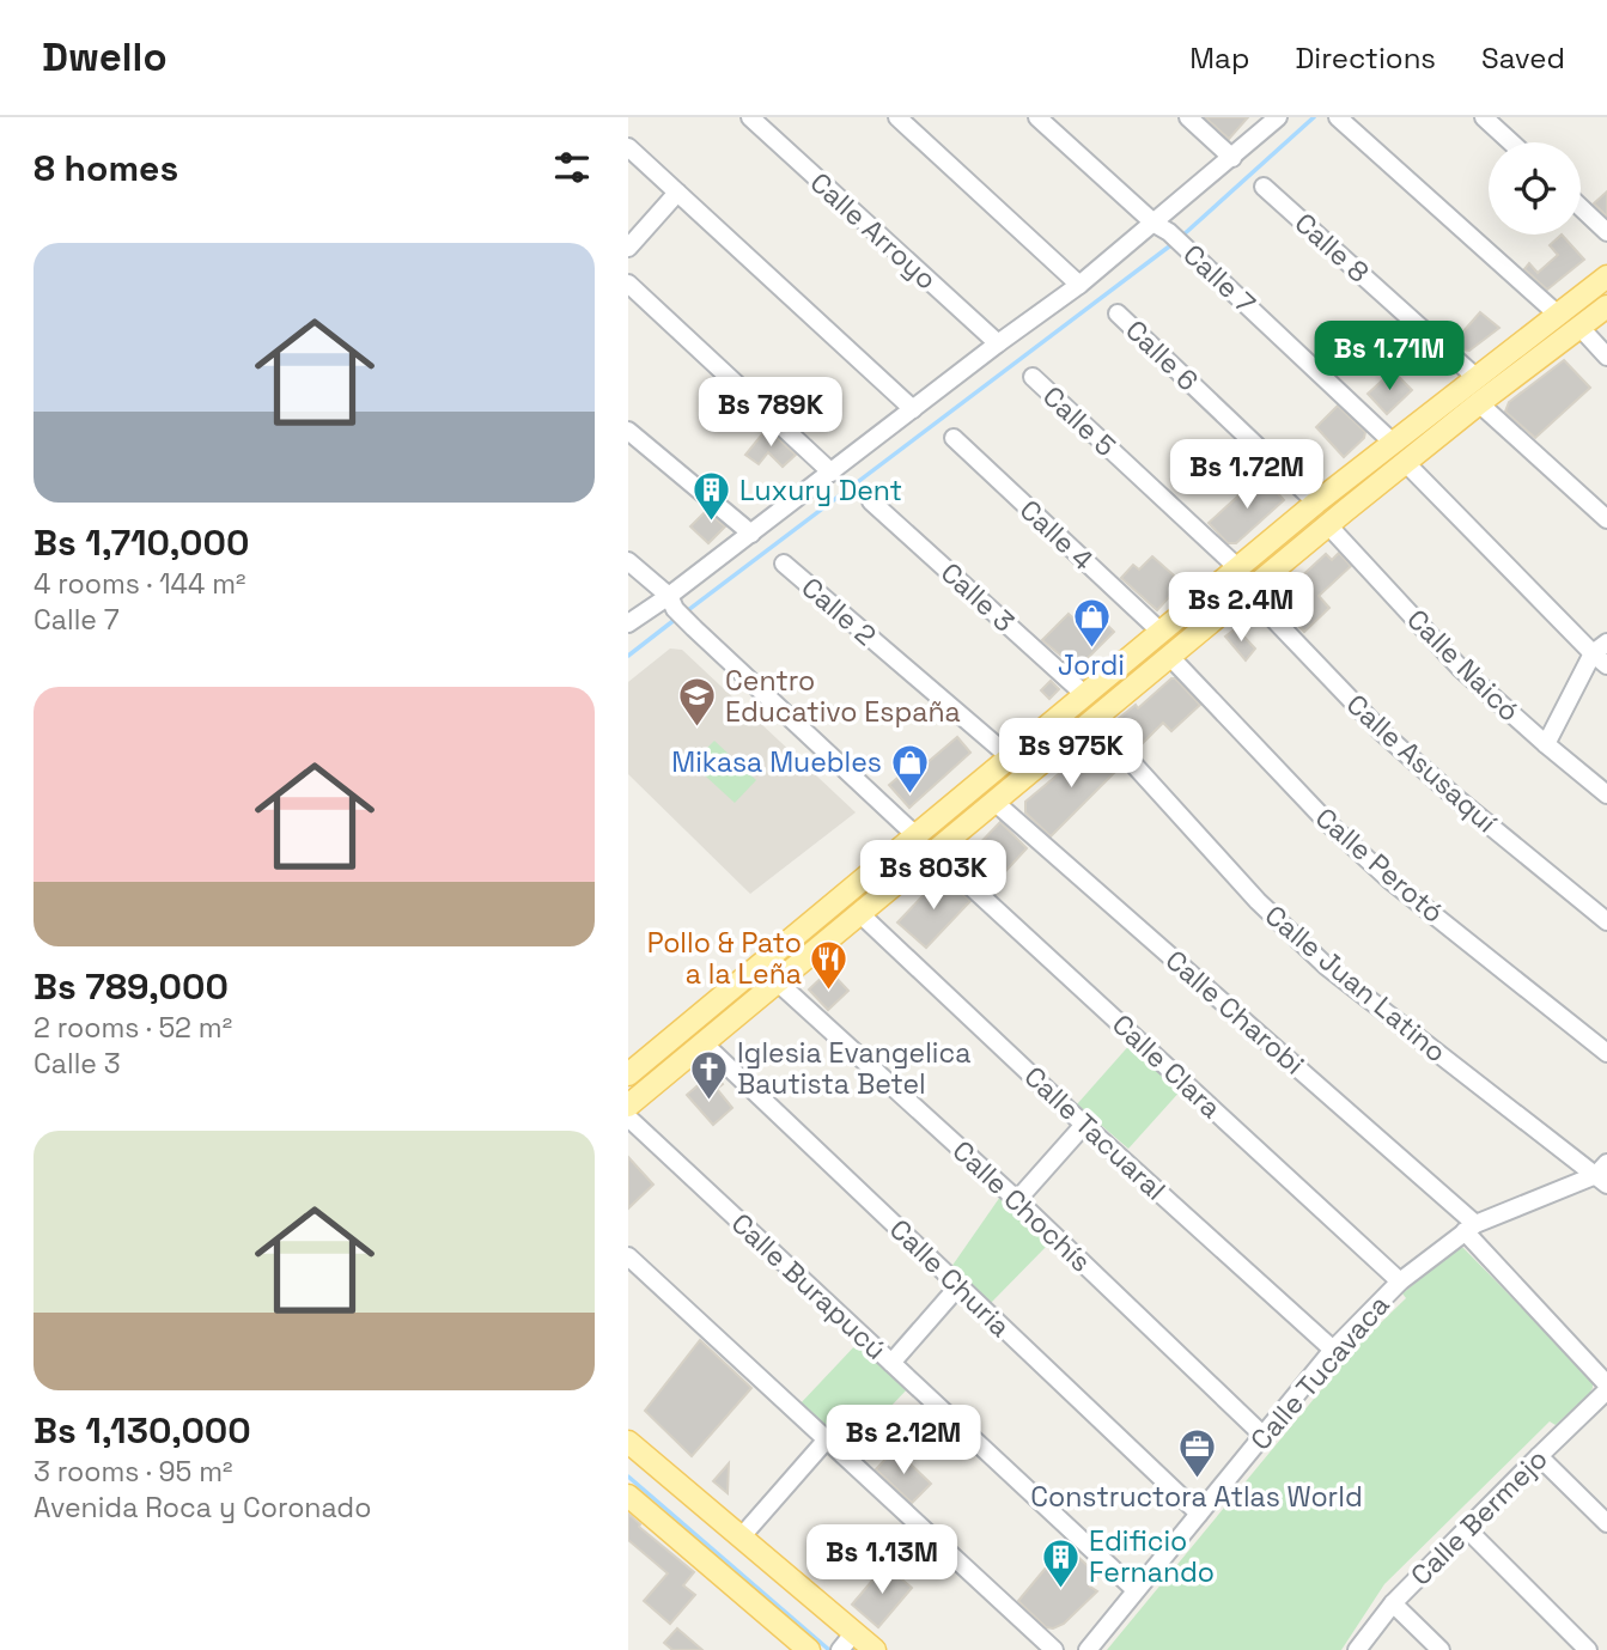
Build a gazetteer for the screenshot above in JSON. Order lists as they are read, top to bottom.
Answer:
{
  "streets": {
    "street": [
      "Calle Arroyo",
      "Calle 8",
      "Calle 7",
      "Calle 6",
      "Calle 5",
      "Calle 4",
      "Calle 3",
      "Calle 2",
      "Calle Naicó",
      "Calle Asusaquí",
      "Calle Perotó",
      "Calle Juan Latino",
      "Calle Charobi",
      "Calle Clara",
      "Calle Tacuaral",
      "Calle Chochís",
      "Calle Churia",
      "Calle Burapucú",
      "Calle Tucavaca",
      "Calle Bermejo"
    ]
  },
  "crossings": [
    ["Calle Juan Latino", "Calle Tucavaca"],
    ["Calle Charobi", "Calle Tucavaca"],
    ["Calle Charobi", "Calle Bermejo"],
    ["Calle Clara", "Calle Tucavaca"],
    ["Calle Tacuaral", "Calle Tucavaca"],
    ["Calle Chochís", "Calle Tucavaca"],
    ["Calle Churia", "Calle Tucavaca"],
    ["Calle Burapucú", "Calle Tucavaca"]
  ],
  "places": {
    "building": ["Luxury Dent", "Edificio Fernando"],
    "shop": ["Jordi", "Mikasa Muebles"],
    "school or university": ["Centro Educativo España"],
    "restaurant": ["Pollo & Pato a la Leña"],
    "church": ["Iglesia Evangelica Bautista Betel"],
    "office": ["Constructora Atlas World"]
  },
  "page": {
    "header": "Dwello",
    "nav": ["Map", "Directions", "Saved"],
    "heading": "8 homes",
    "list": [
      {
        "name": "Bs 1,710,000",
        "note": "4 rooms · 144 m² · Calle 7"
      },
      {
        "name": "Bs 789,000",
        "note": "2 rooms · 52 m² · Calle 3"
      },
      {
        "name": "Bs 1,130,000",
        "note": "3 rooms · 95 m² · Avenida Roca y Coronado"
      }
    ],
    "price": [
      "Bs 1.71M",
      "Bs 789K",
      "Bs 1.72M",
      "Bs 2.4M",
      "Bs 975K",
      "Bs 803K",
      "Bs 2.12M",
      "Bs 1.13M"
    ]
  }
}
